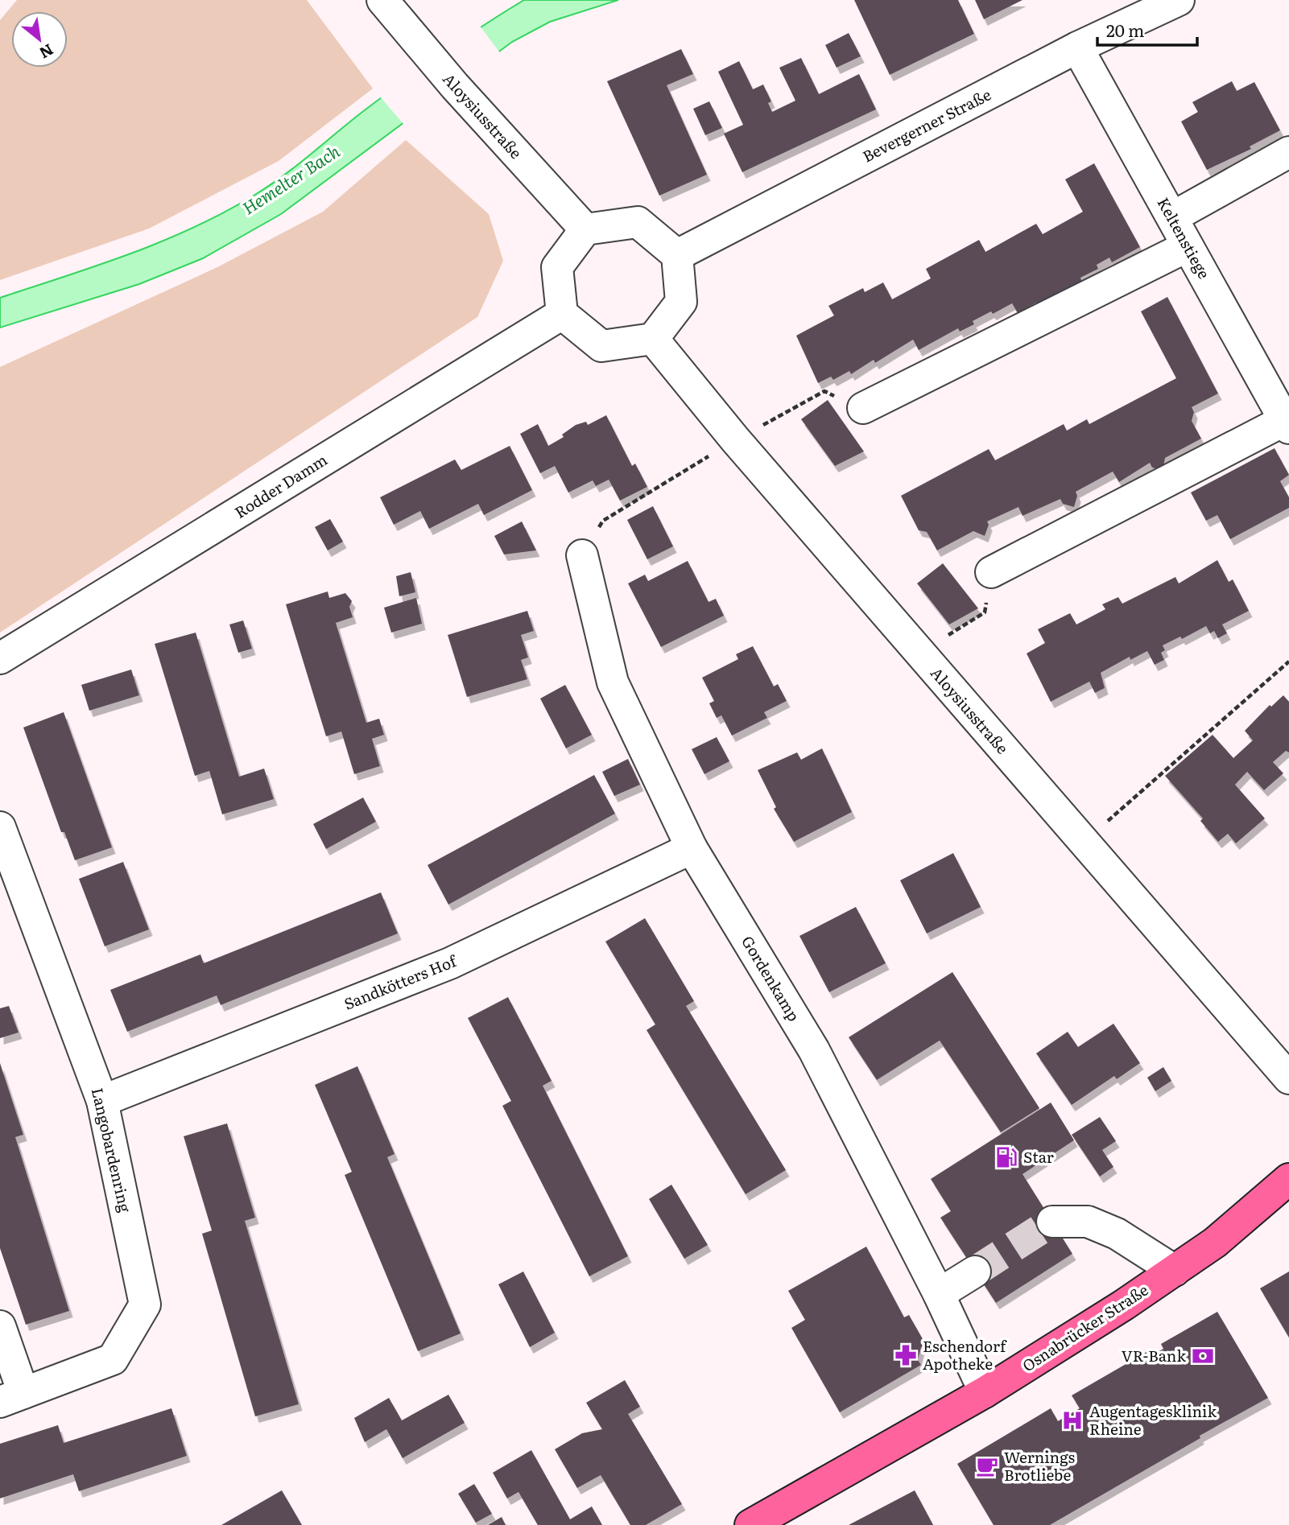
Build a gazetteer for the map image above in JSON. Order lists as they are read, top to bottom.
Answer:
{
  "streets": {
    "main road": ["Osnabrücker Straße"],
    "street": [
      "Aloysiusstraße",
      "Bevergerner Straße",
      "Keltenstiege",
      "Rodder Damm",
      "Gordenkamp",
      "Sandkötters Hof",
      "Langobardenring"
    ]
  },
  "crossings": [
    ["Aloysiusstraße", "Bevergerner Straße"],
    ["Aloysiusstraße", "Rodder Damm"],
    ["Bevergerner Straße", "Keltenstiege"],
    ["Bevergerner Straße", "Rodder Damm"],
    ["Gordenkamp", "Sandkötters Hof"],
    ["Gordenkamp", "Osnabrücker Straße"],
    ["Sandkötters Hof", "Langobardenring"]
  ],
  "water": ["Hemelter Bach"],
  "places": {
    "fuel station": ["Star"],
    "pharmacy": ["Eschendorf Apotheke"],
    "bank": ["VR-Bank"],
    "hospital": ["Augentagesklinik Rheine"],
    "cafe": ["Wernings Brotliebe"]
  },
  "scale_bar": "20 m",
  "north": "bottom right"
}
